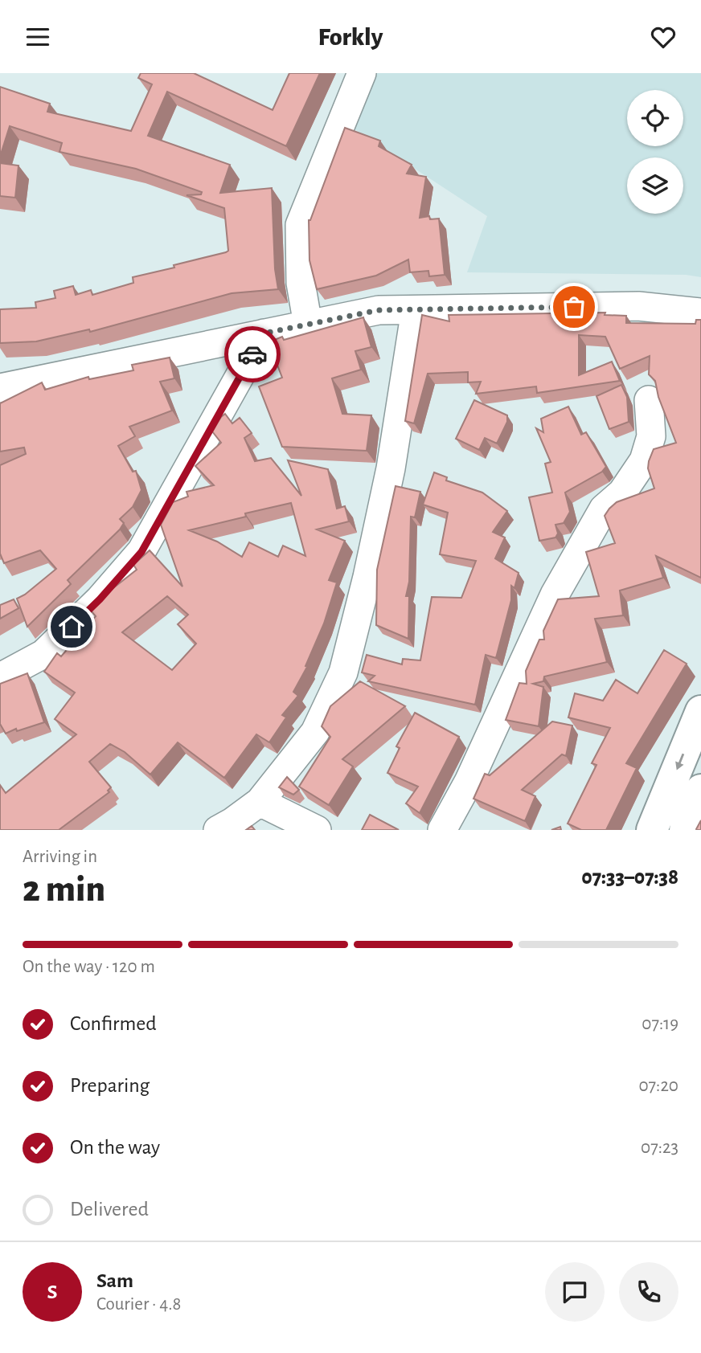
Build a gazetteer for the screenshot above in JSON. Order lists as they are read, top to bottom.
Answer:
{
  "page": {
    "header": "Forkly",
    "heading": ["2 min", "Arriving in", "07:33–07:38"],
    "panel": ["Sam", "Courier · 4.8"],
    "bar": "On the way · 120 m",
    "list": [
      ["Confirmed", "07:19"],
      ["Preparing", "07:20"],
      ["On the way", "07:23"],
      "Delivered"
    ],
    "round": "S"
  }
}
